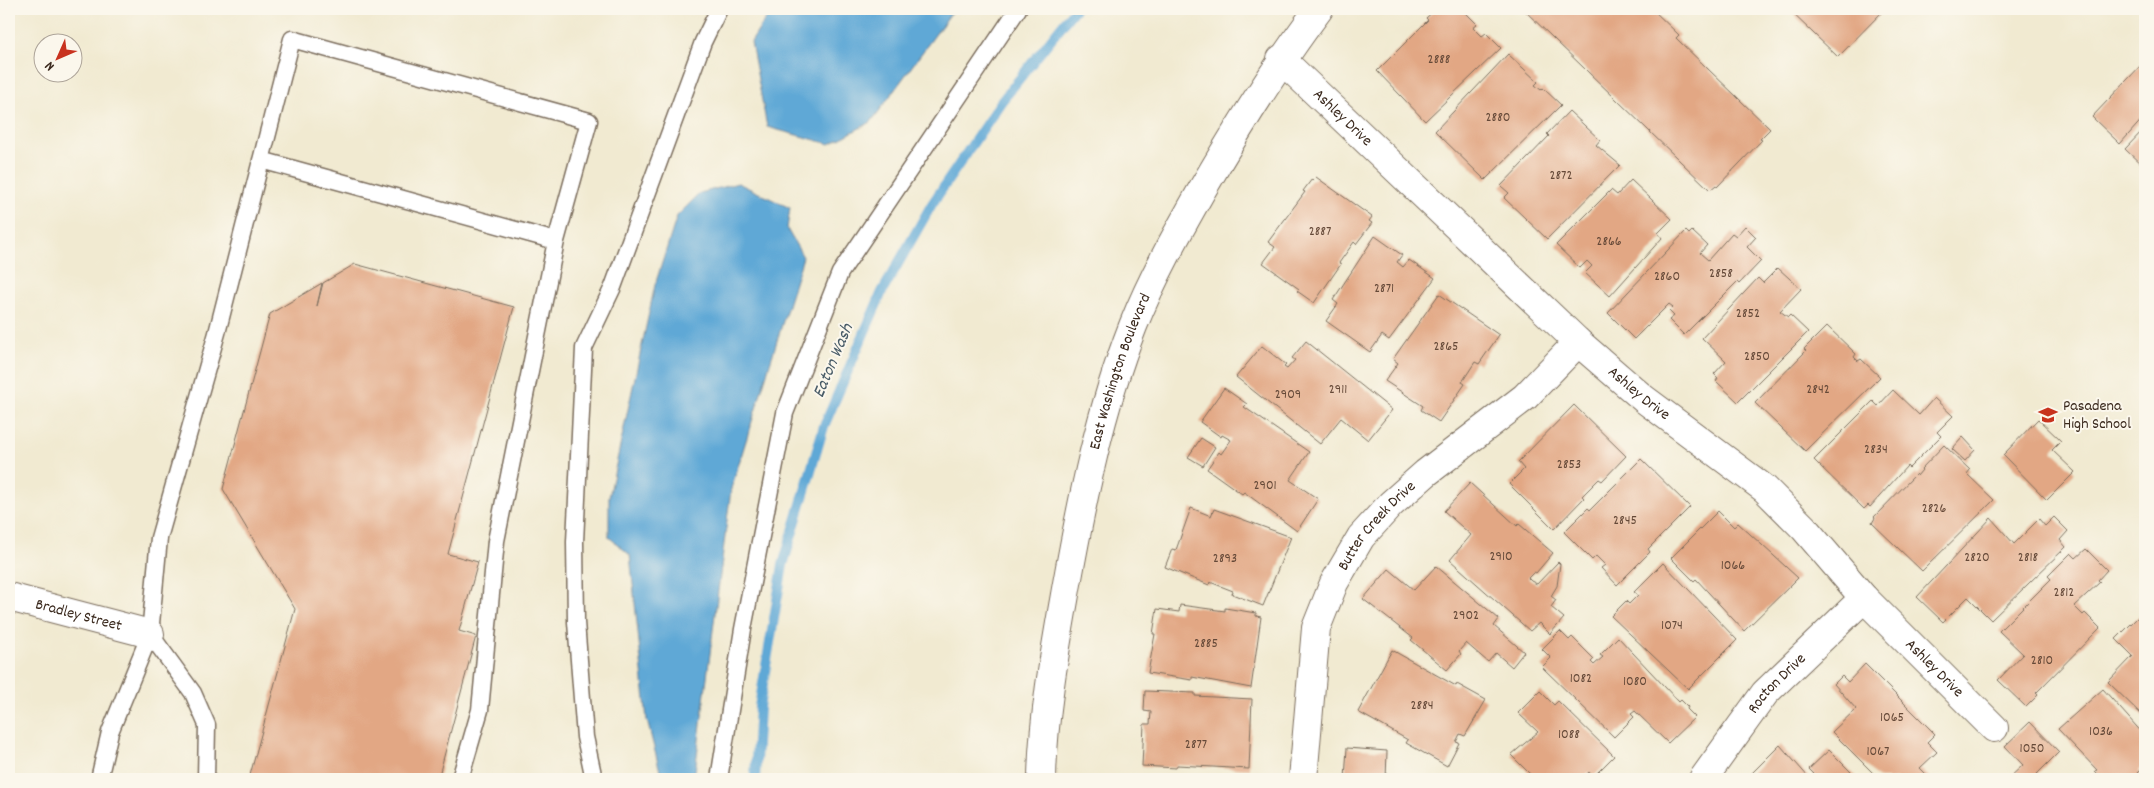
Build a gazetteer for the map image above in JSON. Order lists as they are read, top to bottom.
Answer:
{
  "streets": {
    "street": [
      "Ashley Drive",
      "East Washington Boulevard",
      "Butter Creek Drive",
      "Bradley Street",
      "Rocton Drive"
    ]
  },
  "crossings": [
    ["Ashley Drive", "East Washington Boulevard"],
    ["Ashley Drive", "Butter Creek Drive"],
    ["Ashley Drive", "Rocton Drive"]
  ],
  "water": ["Eaton Wash"],
  "places": {
    "school or university": ["Pasadena High School"]
  },
  "house_numbers": [
    "2888",
    "2880",
    "2872",
    "2887",
    "2866",
    "2858",
    "2860",
    "2871",
    "2852",
    "2865",
    "2850",
    "2911",
    "2842",
    "2909",
    "2834",
    "2853",
    "2901",
    "2826",
    "2845",
    "2910",
    "2820",
    "2818",
    "2893",
    "1066",
    "2812",
    "2902",
    "1074",
    "2885",
    "2810",
    "1082",
    "1080",
    "2884",
    "1065",
    "1036",
    "1088",
    "2877",
    "1050",
    "1067"
  ],
  "north": "bottom left"
}
